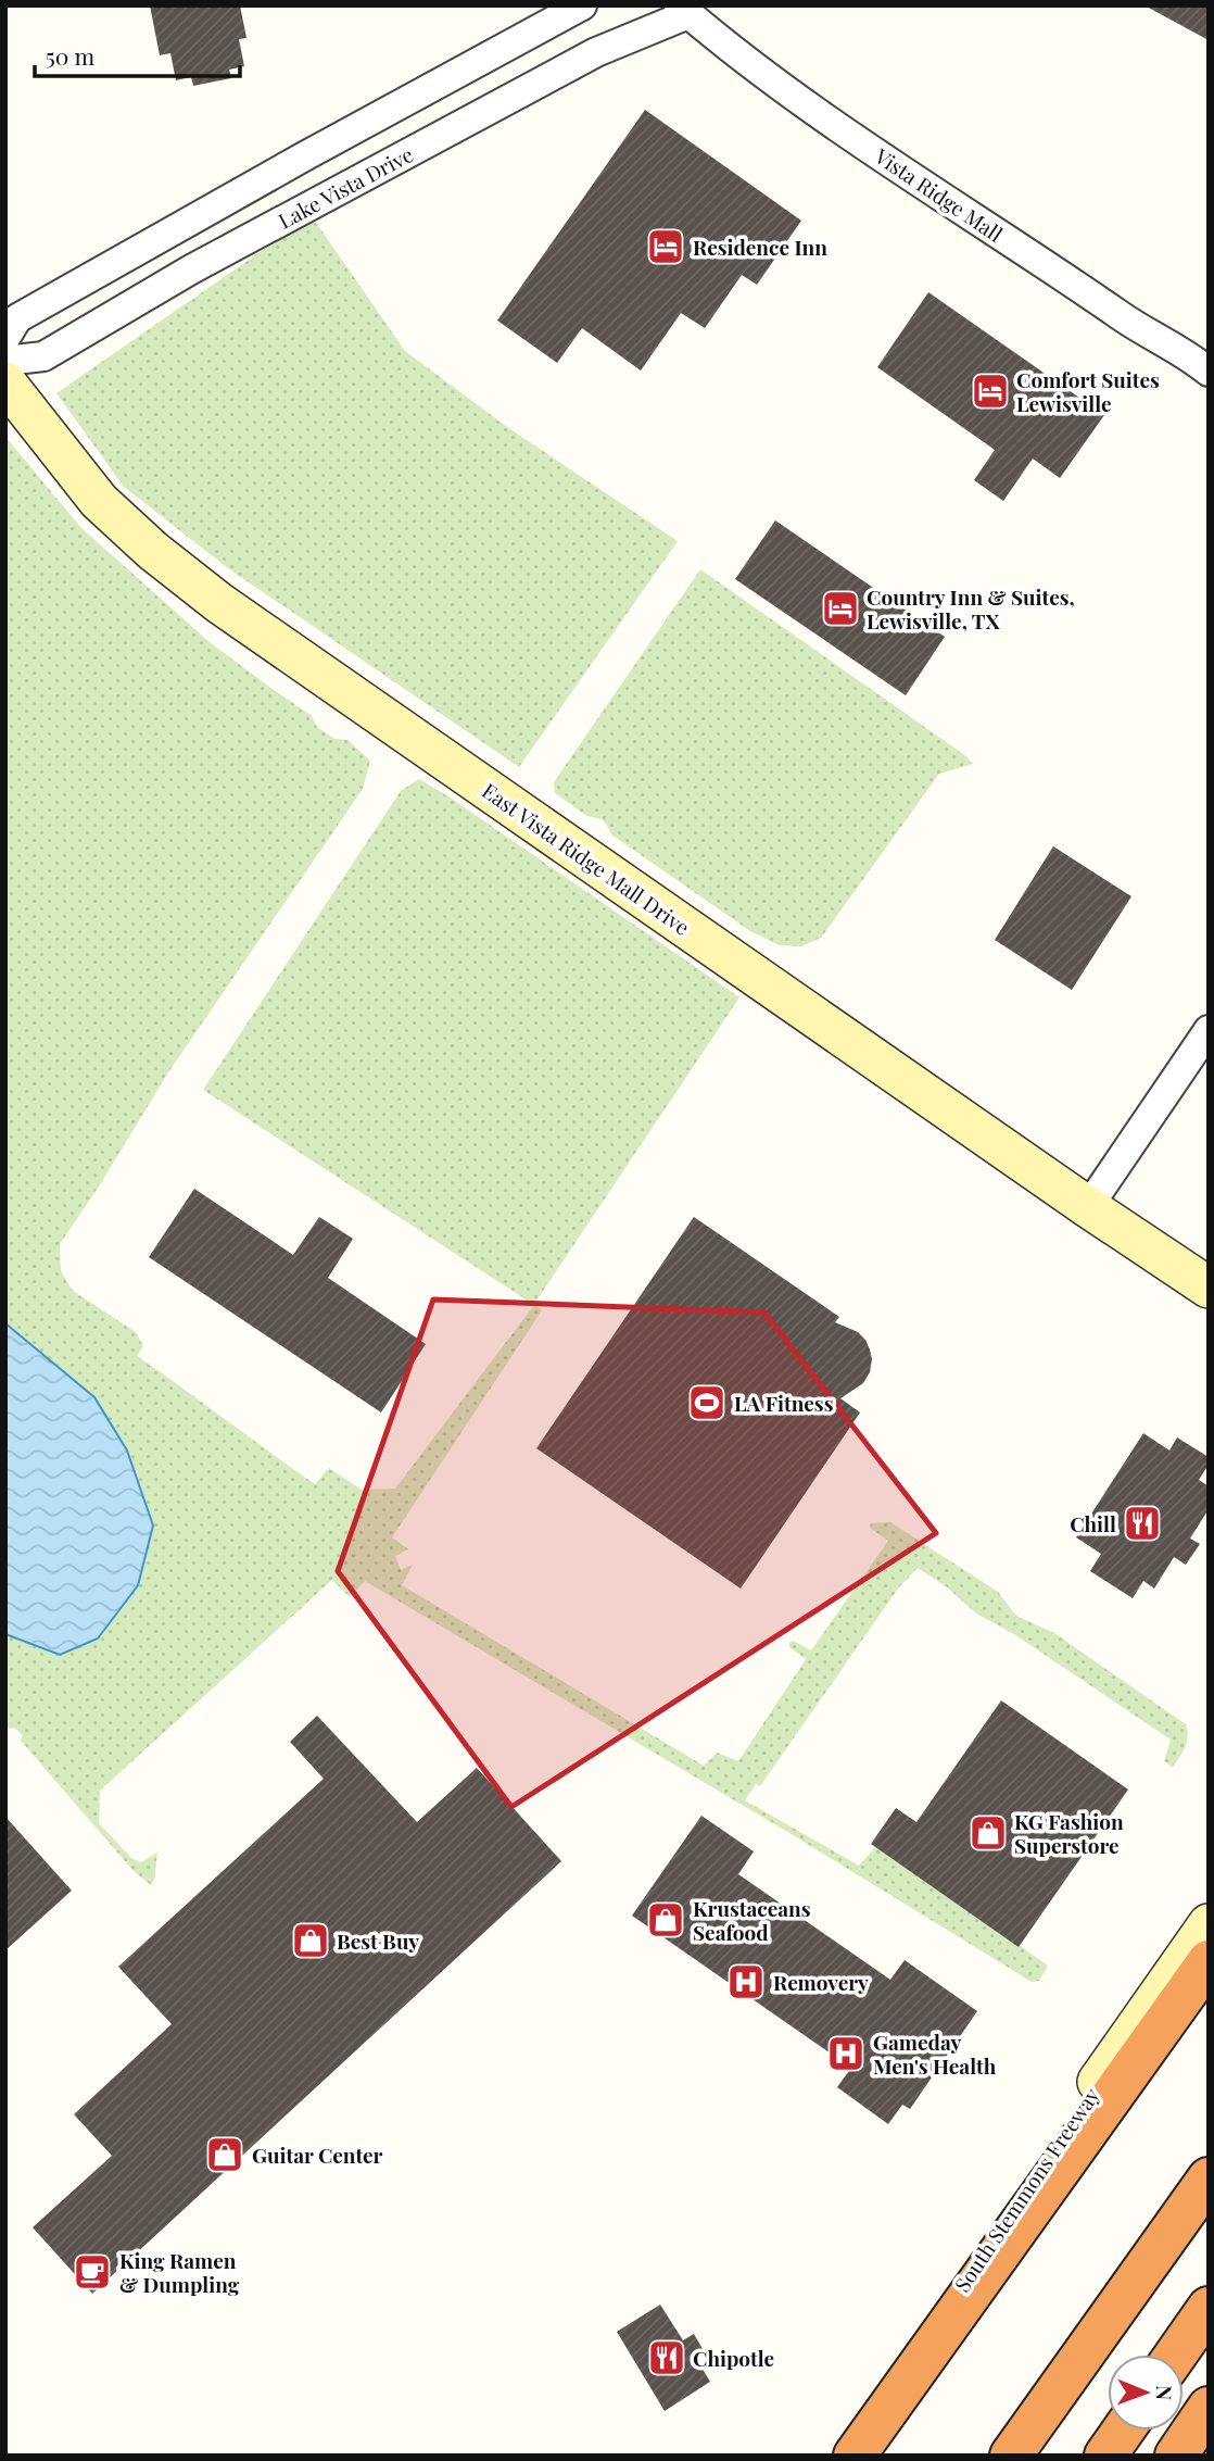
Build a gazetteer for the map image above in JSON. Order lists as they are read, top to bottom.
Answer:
{
  "streets": {
    "main road": ["East Vista Ridge Mall Drive", "South Stemmons Freeway"],
    "street": ["Lake Vista Drive", "Vista Ridge Mall"]
  },
  "crossings": [
    ["Lake Vista Drive", "Vista Ridge Mall"]
  ],
  "places": {
    "hotel": ["Residence Inn", "Comfort Suites Lewisville", "Country Inn & Suites, Lewisville, TX"],
    "sports": ["LA Fitness"],
    "restaurant": ["Chill", "Chipotle"],
    "shop": [
      "KG Fashion Superstore",
      "Krustaceans Seafood",
      "Best Buy",
      "Guitar Center"
    ],
    "hospital": ["Removery", "Gameday Men's Health"],
    "cafe": ["King Ramen & Dumpling"]
  },
  "scale_bar": "50 m",
  "north": "right"
}
